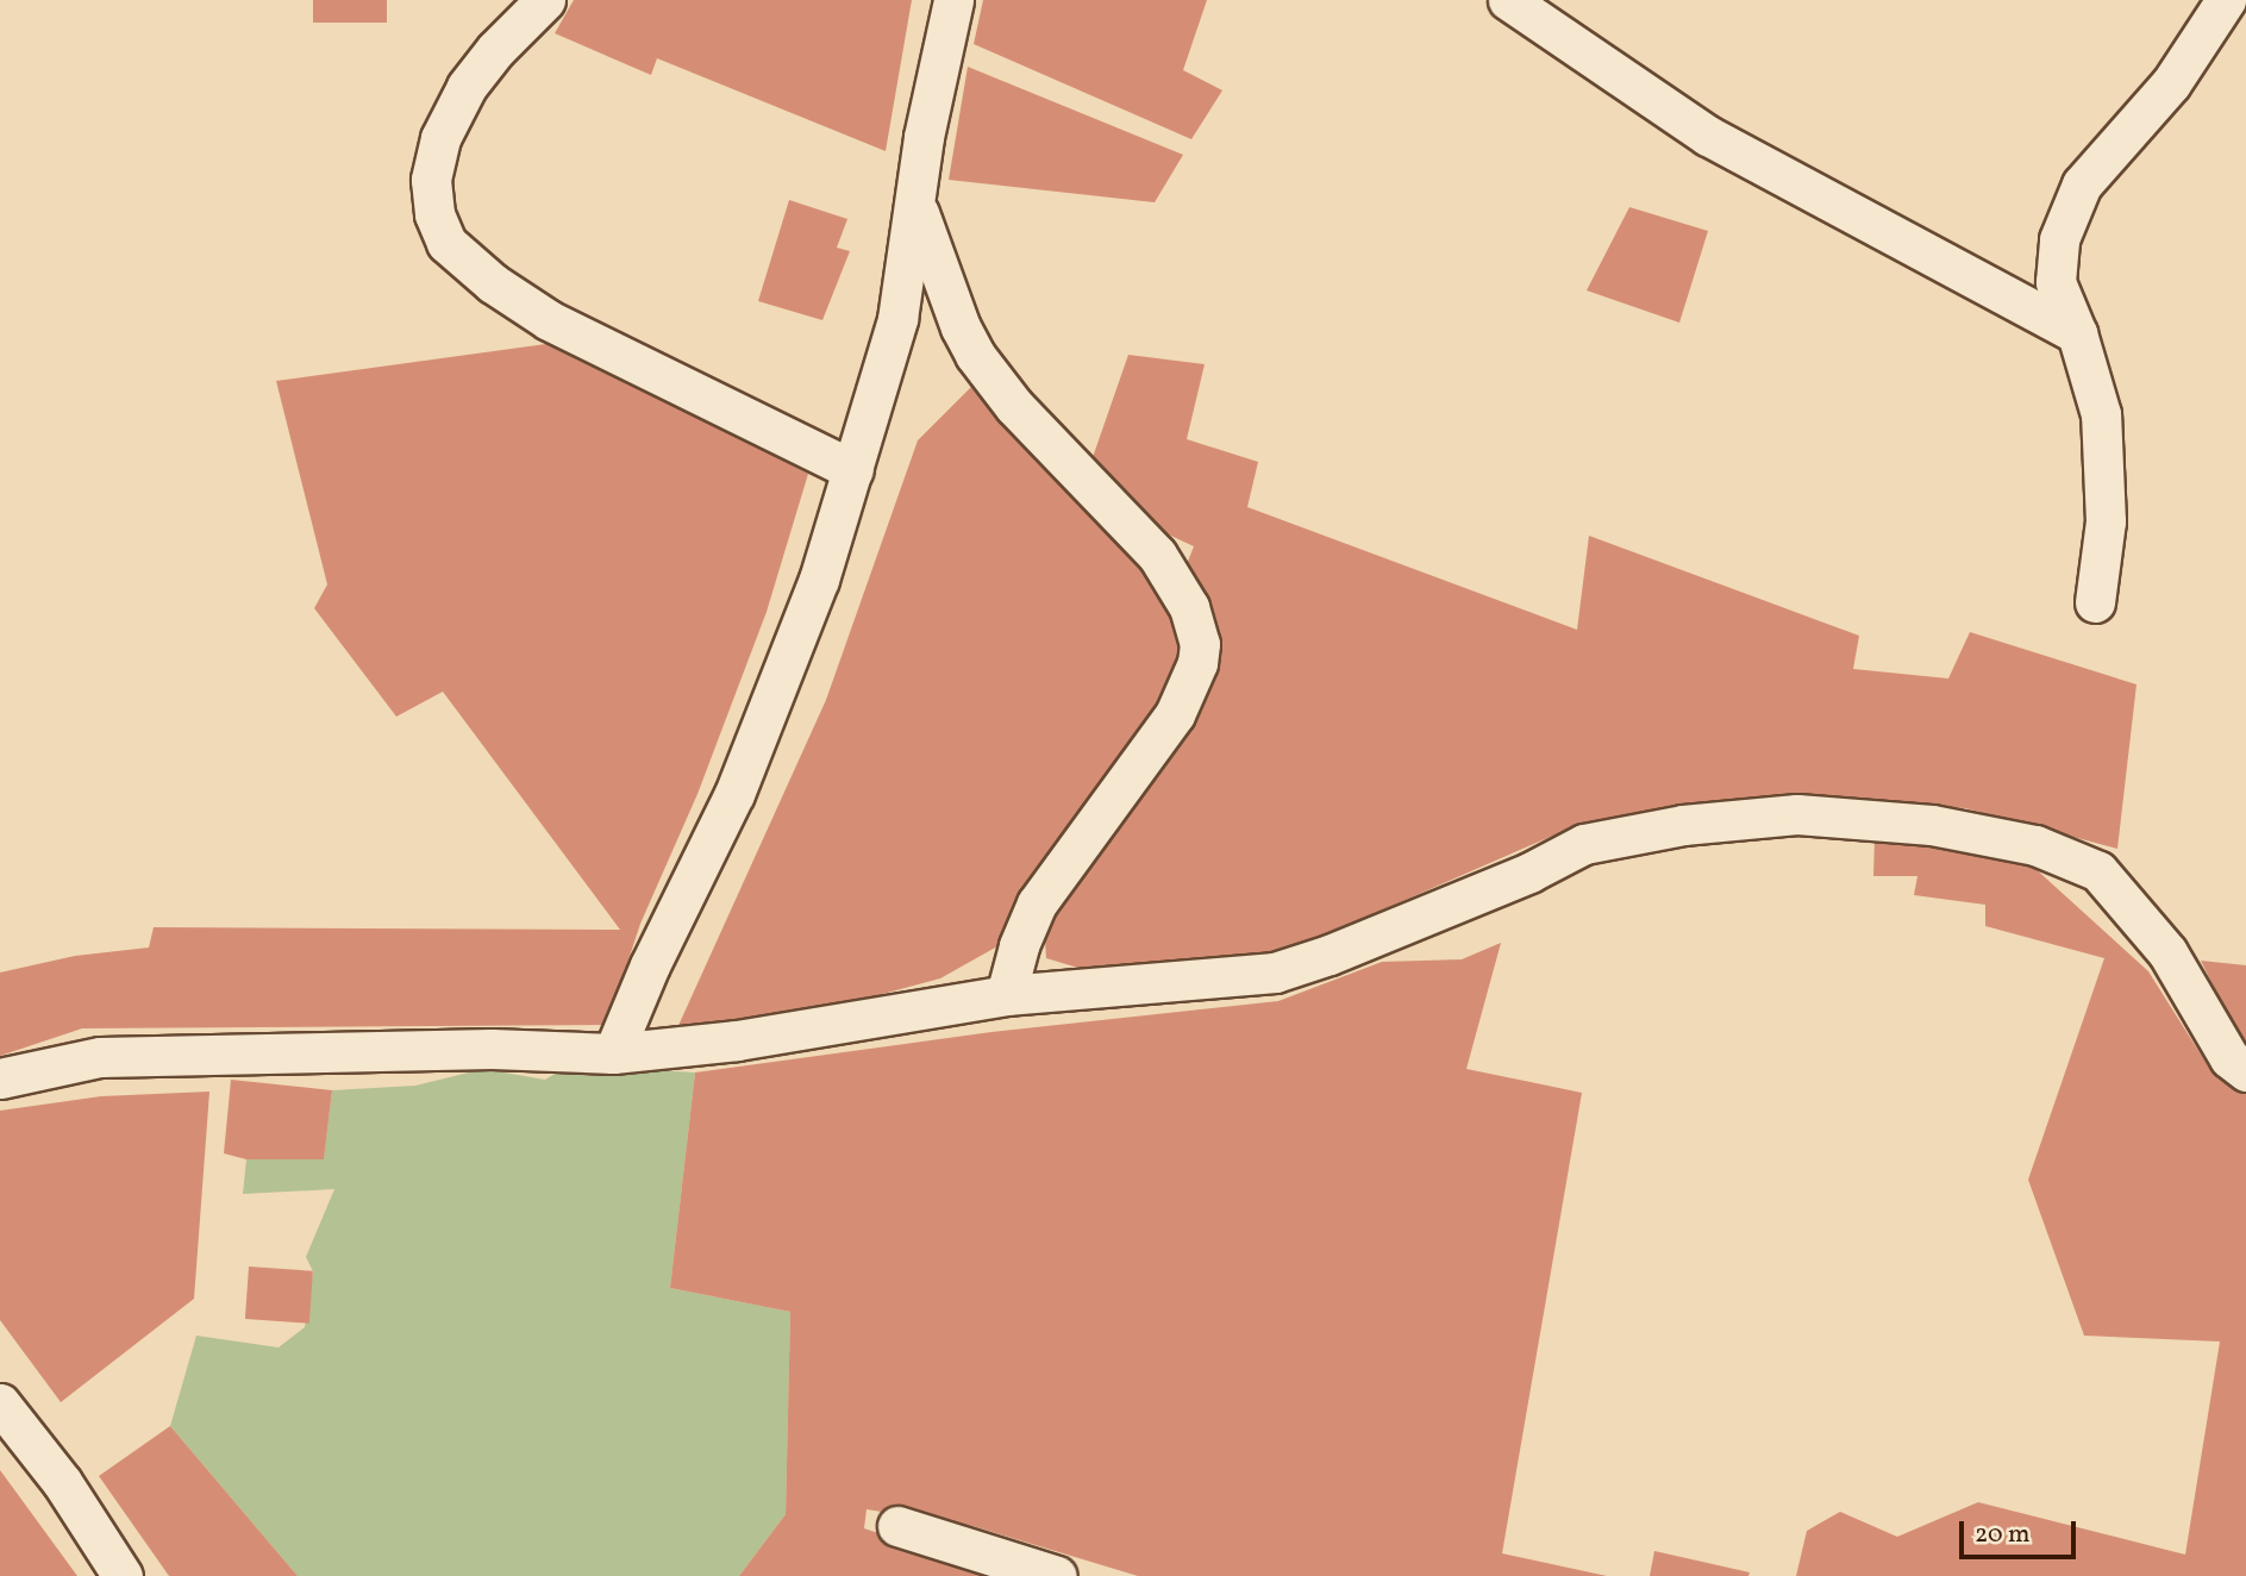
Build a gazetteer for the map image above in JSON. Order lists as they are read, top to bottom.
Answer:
{
  "scale_bar": "20 m"
}
